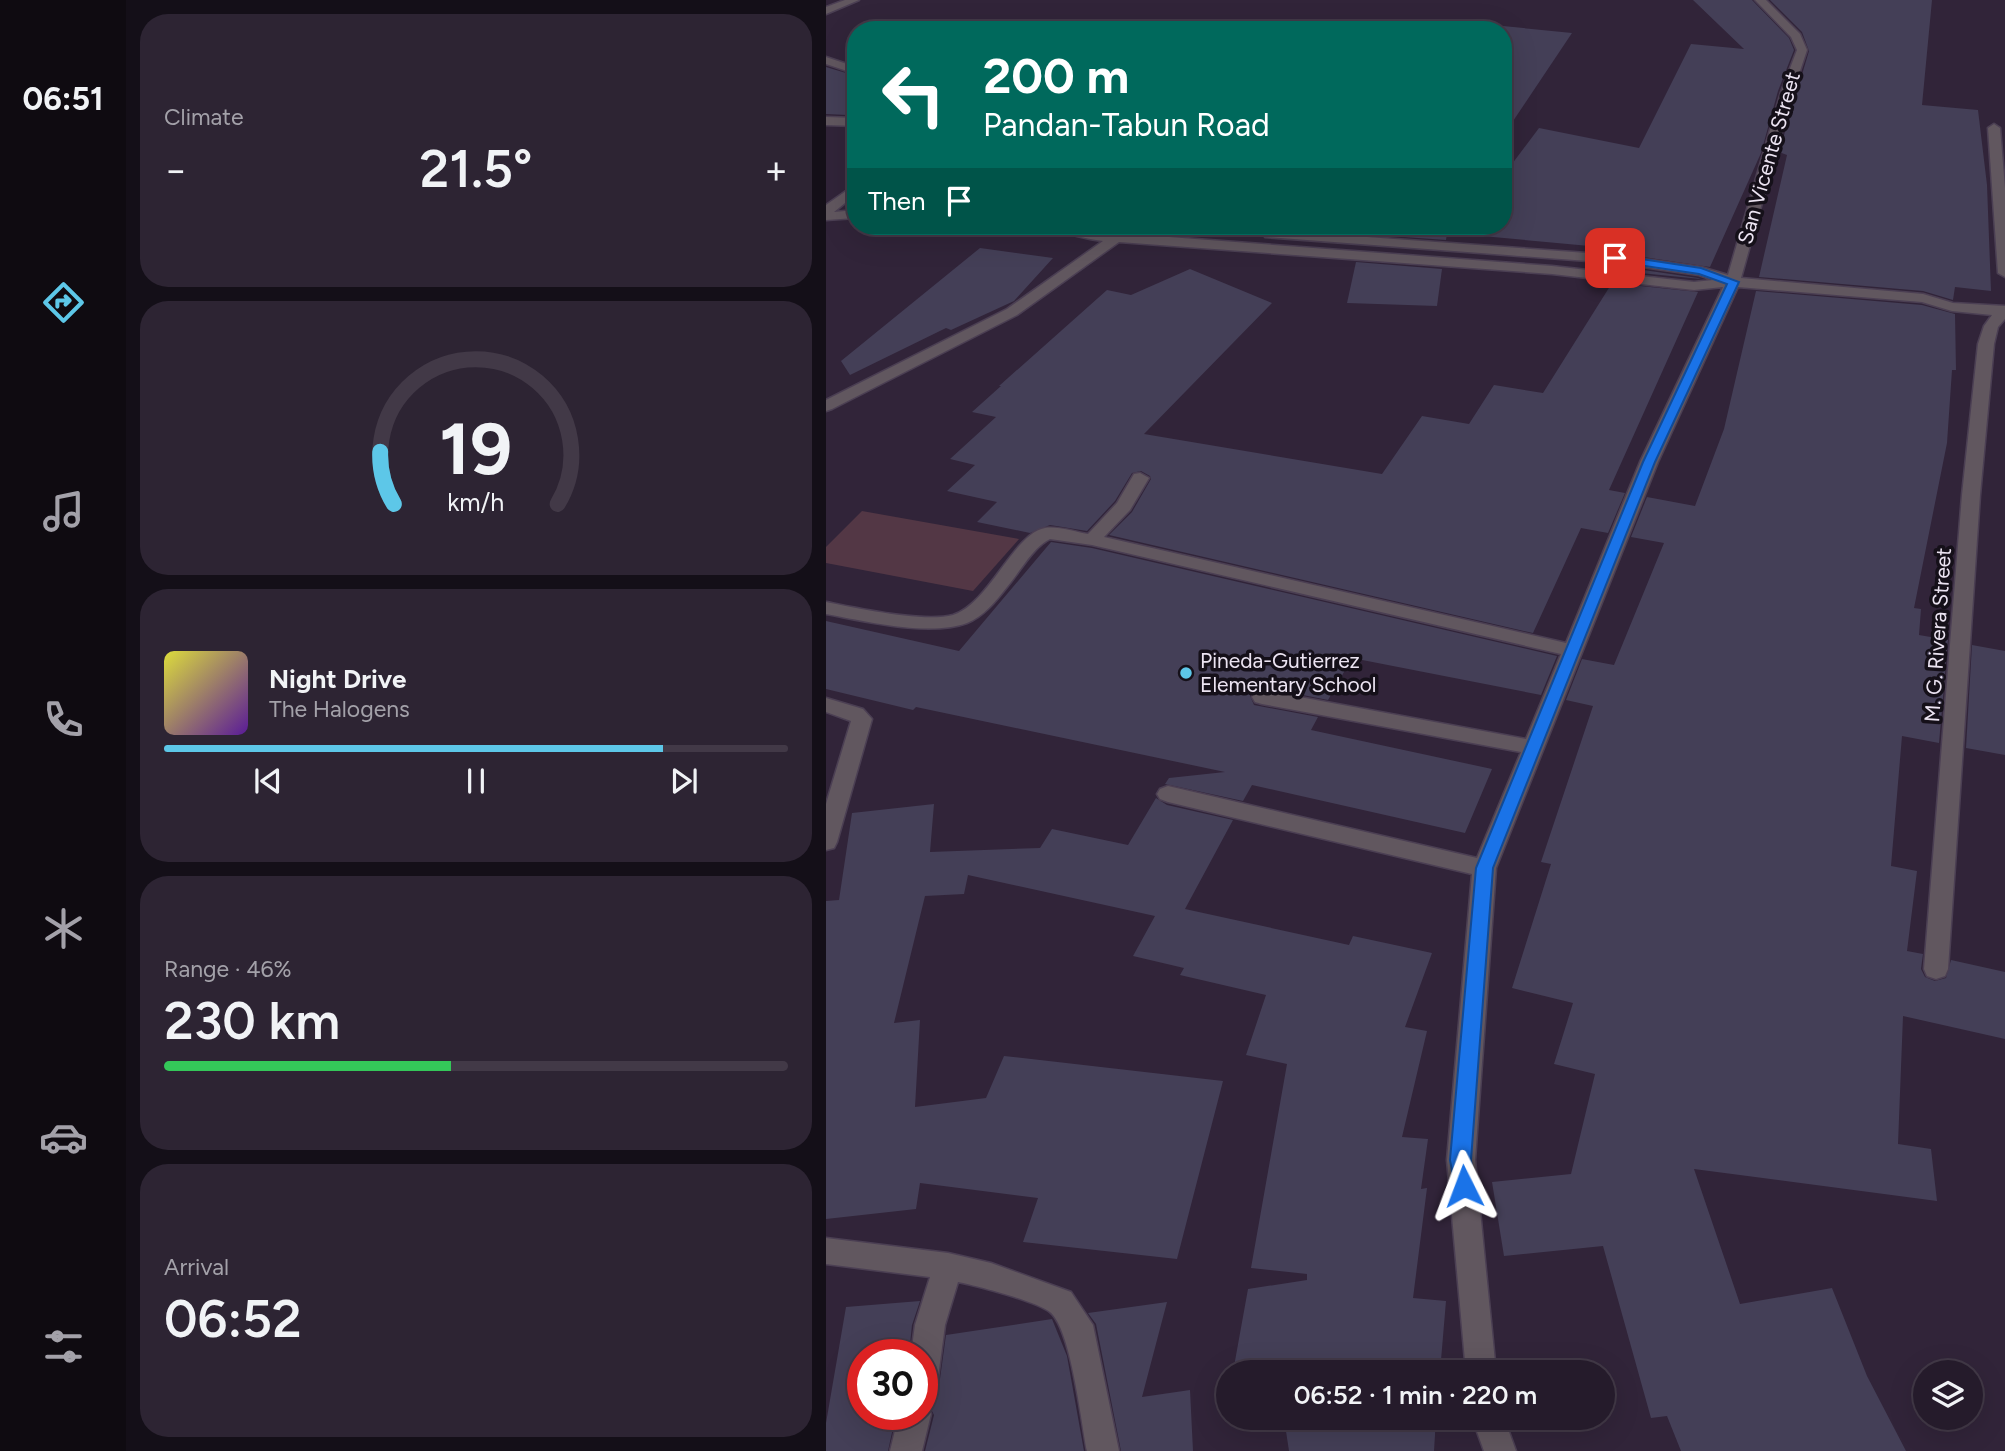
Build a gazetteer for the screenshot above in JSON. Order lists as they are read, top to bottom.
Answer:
{
  "streets": {
    "street": ["San Vicente Street", "M. G. Rivera Street"]
  },
  "places": ["Pineda-Gutierrez Elementary School"],
  "page": {
    "tabs": "06:51",
    "tile": [
      "Climate",
      ["Range · 46%", "230 km"],
      ["Arrival", "06:52"]
    ],
    "turn": ["200 m", "Pandan-Tabun Road"],
    "heat": ["−", "21.5°", "+"],
    "then": "Then",
    "song": ["Night Drive", "The Halogens"],
    "limit": "30",
    "trip": "06:52 · 1 min · 220 m",
    "gauge": ["19", "km/h"]
  }
}
